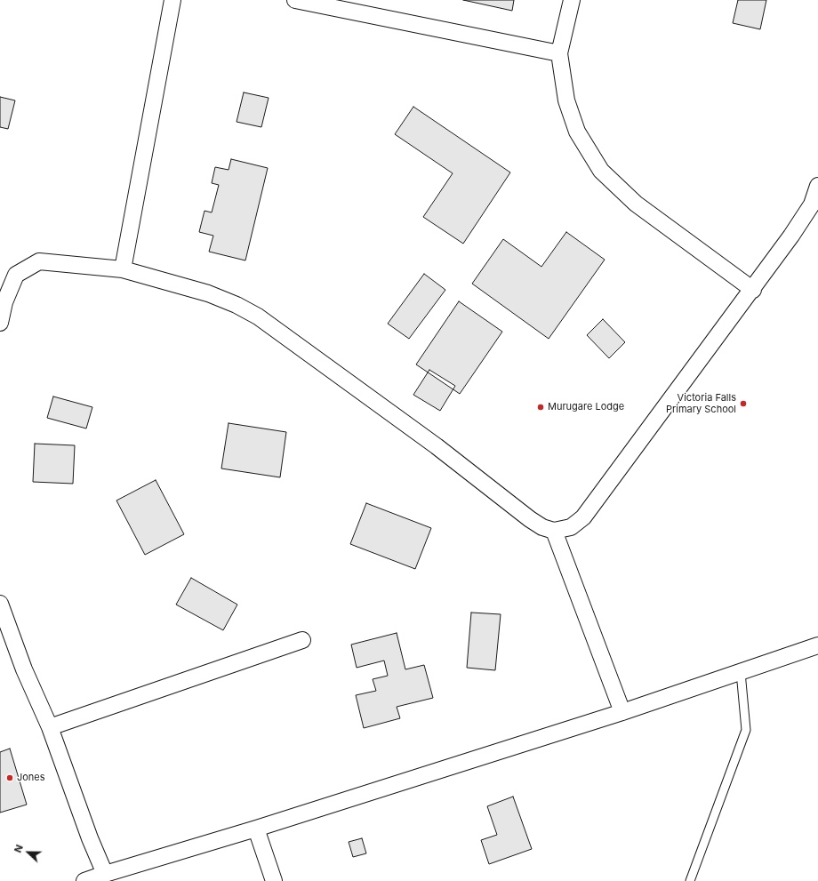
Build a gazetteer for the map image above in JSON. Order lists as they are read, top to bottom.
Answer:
{
  "places": ["Victoria Falls Primary School", "Murugare Lodge", "Jones"],
  "north": "left"
}
